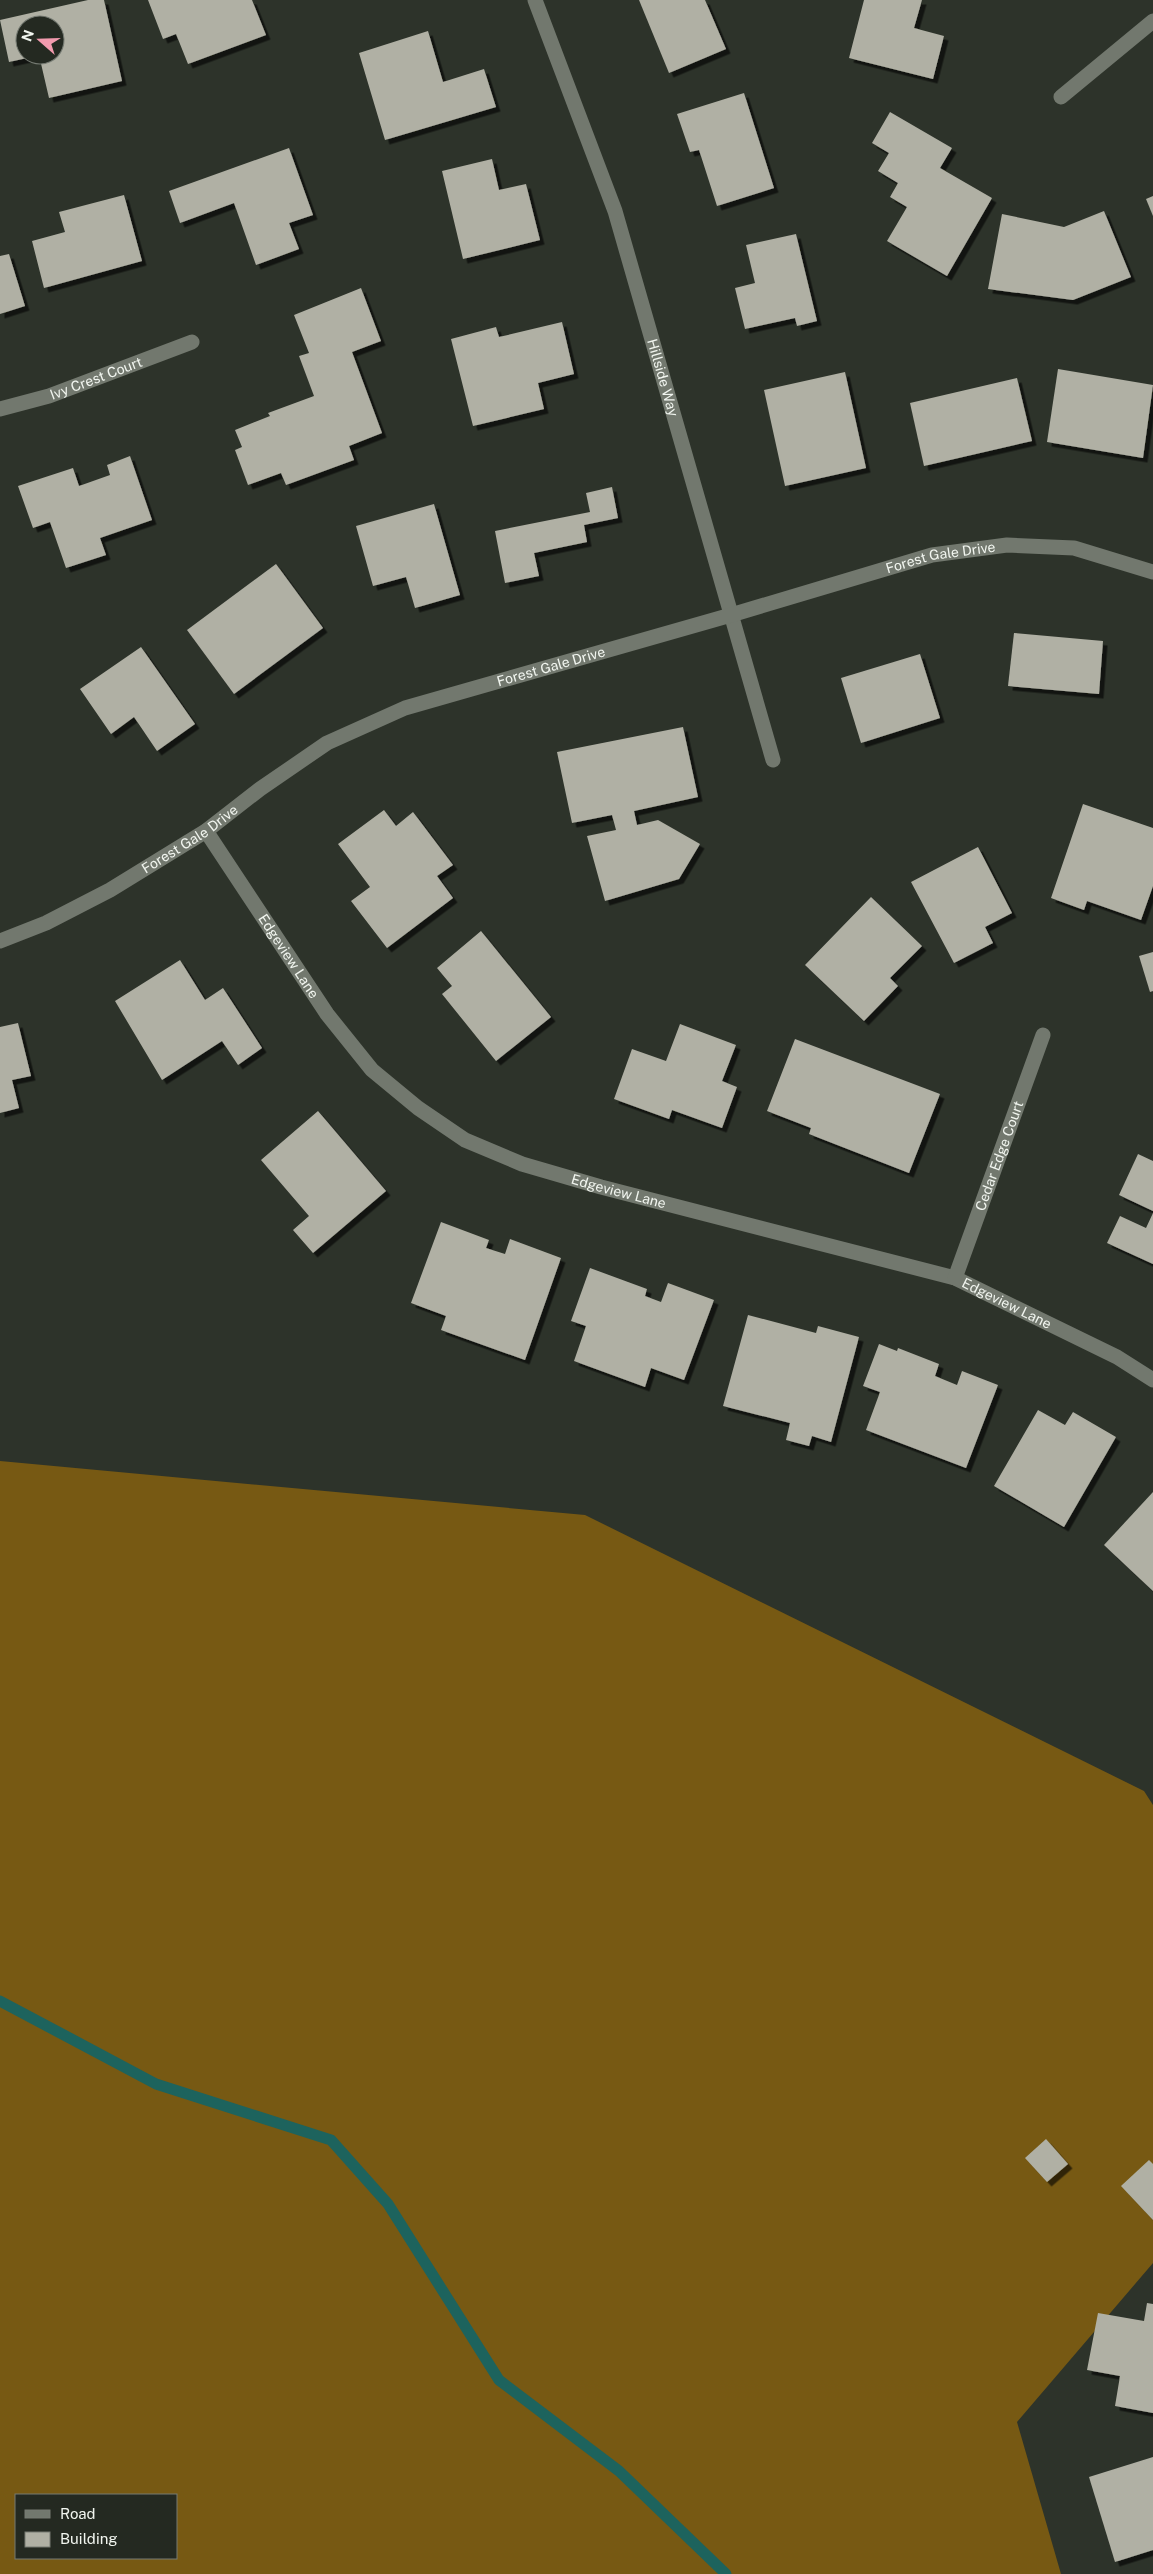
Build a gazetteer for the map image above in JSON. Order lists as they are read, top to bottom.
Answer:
{
  "streets": {
    "street": [
      "Hillside Way",
      "Ivy Crest Court",
      "Forest Gale Drive",
      "Edgeview Lane",
      "Cedar Edge Court"
    ]
  },
  "crossings": [
    ["Hillside Way", "Forest Gale Drive"],
    ["Forest Gale Drive", "Edgeview Lane"],
    ["Edgeview Lane", "Cedar Edge Court"]
  ],
  "legend": ["Road", "Building"],
  "north": "left"
}
